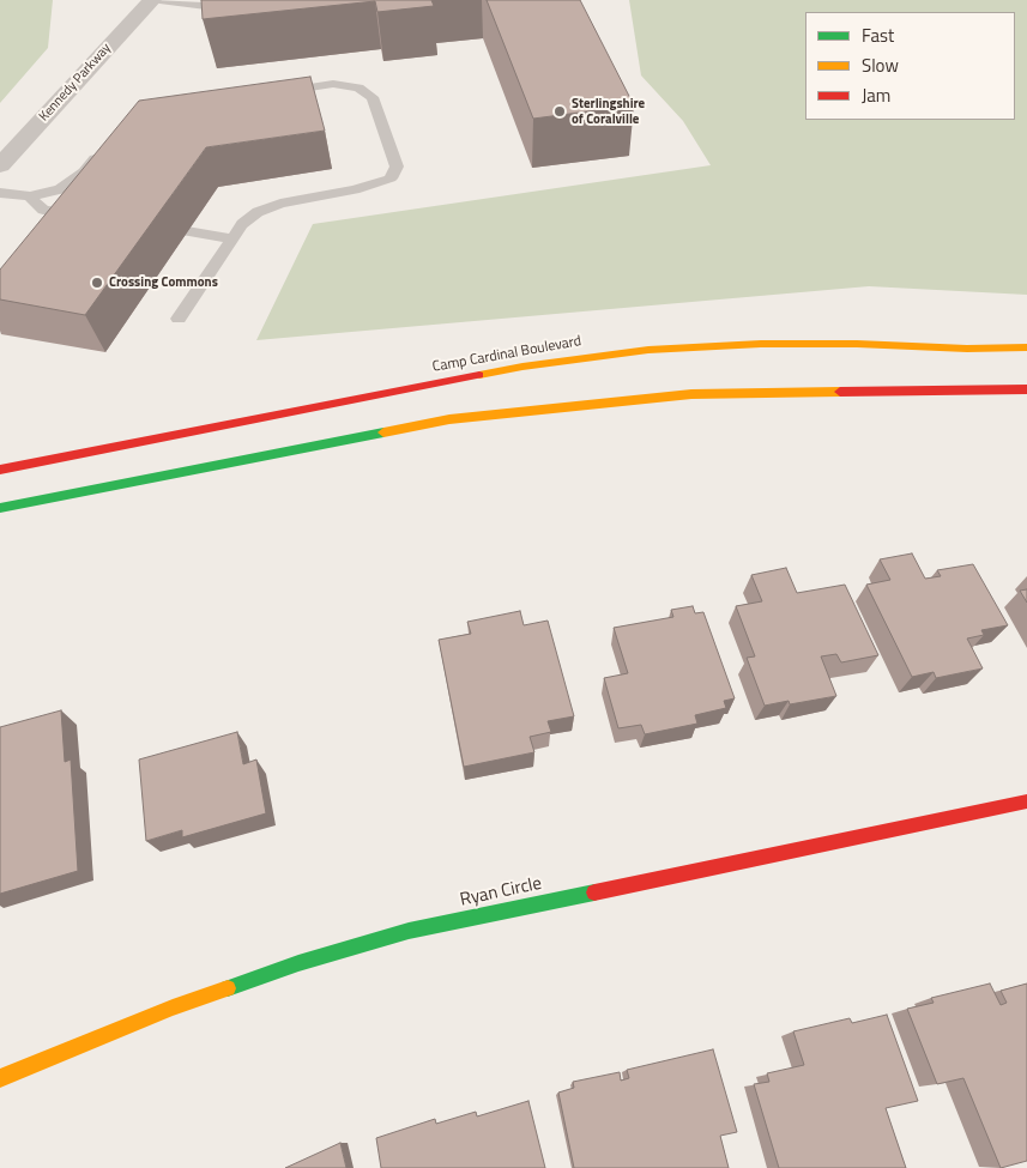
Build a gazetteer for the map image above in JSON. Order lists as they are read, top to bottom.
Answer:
{
  "streets": {
    "street": ["Kennedy Parkway", "Camp Cardinal Boulevard", "Ryan Circle"]
  },
  "places": ["Sterlingshire of Coralville", "Crossing Commons"],
  "legend": ["Fast", "Slow", "Jam"]
}
